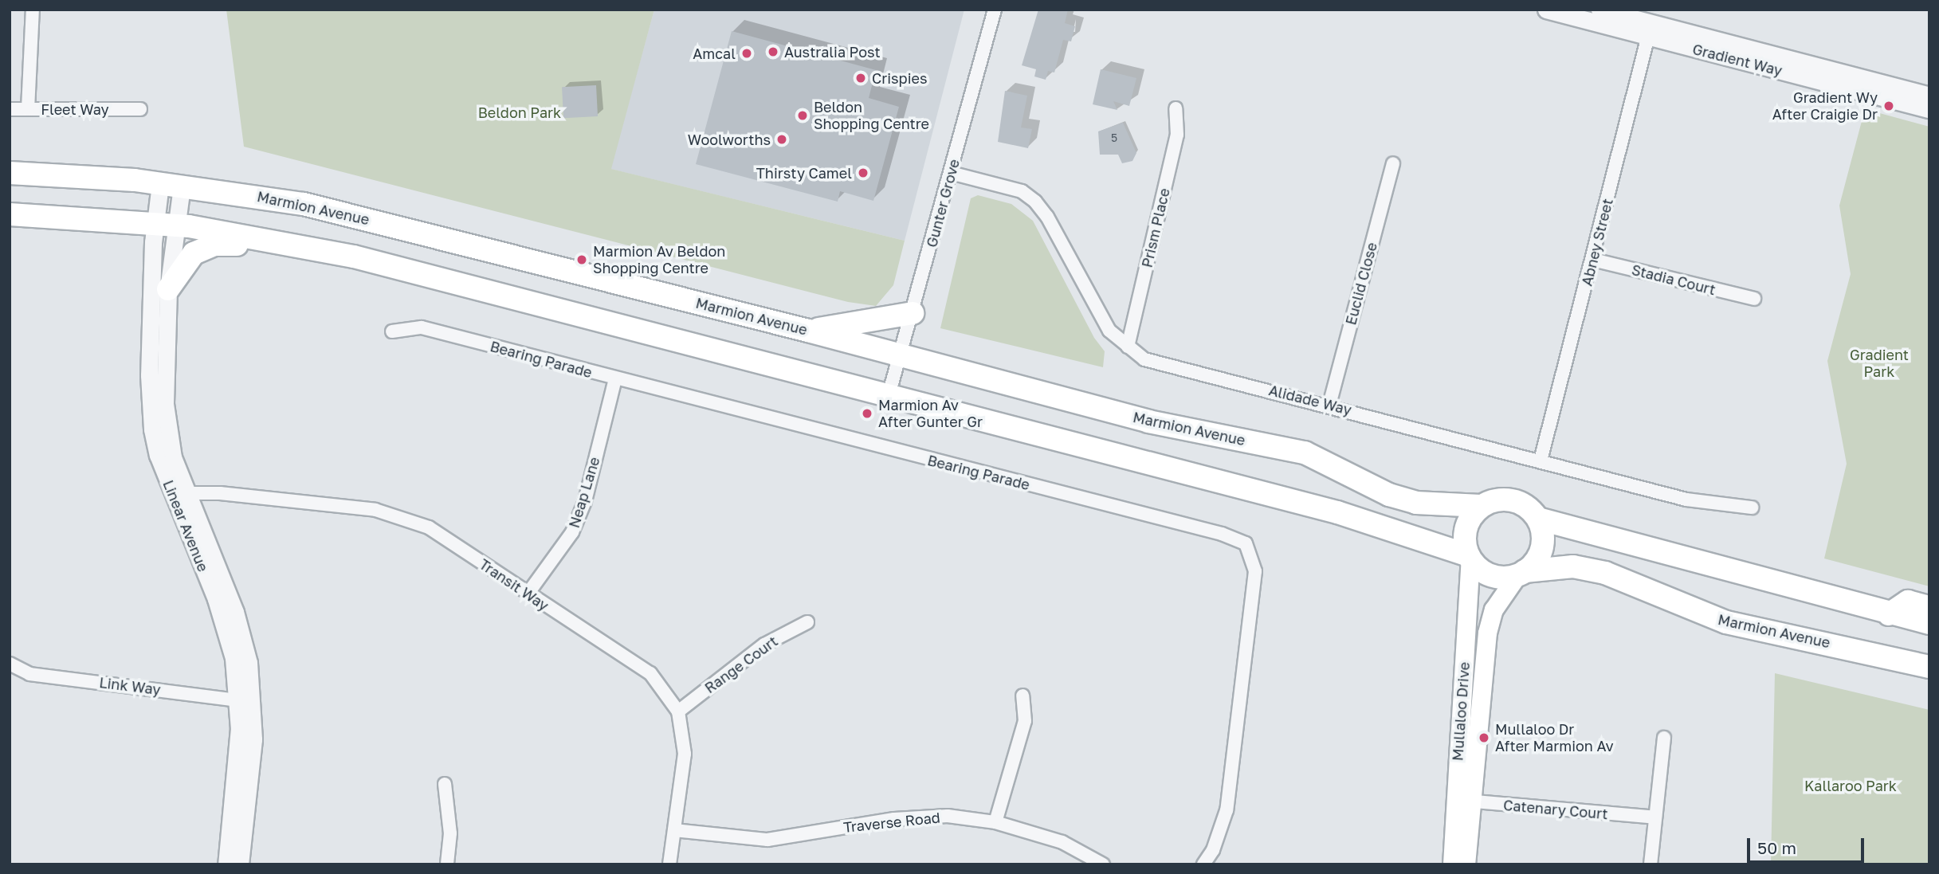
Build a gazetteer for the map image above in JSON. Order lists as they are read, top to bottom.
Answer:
{
  "streets": {
    "highway": ["Marmion Avenue"],
    "main road": ["Mullaloo Drive"],
    "street": [
      "Gradient Way",
      "Fleet Way",
      "Gunter Grove",
      "Prism Place",
      "Abney Street",
      "Stadia Court",
      "Euclid Close",
      "Bearing Parade",
      "Alidade Way",
      "Neap Lane",
      "Linear Avenue",
      "Transit Way",
      "Range Court",
      "Link Way",
      "Catenary Court",
      "Traverse Road"
    ]
  },
  "crossings": [
    ["Gradient Way", "Abney Street"],
    ["Gunter Grove", "Marmion Avenue"],
    ["Gunter Grove", "Alidade Way"],
    ["Marmion Avenue", "Linear Avenue"],
    ["Marmion Avenue", "Mullaloo Drive"],
    ["Prism Place", "Alidade Way"],
    ["Abney Street", "Stadia Court"],
    ["Abney Street", "Alidade Way"],
    ["Euclid Close", "Alidade Way"],
    ["Bearing Parade", "Neap Lane"],
    ["Neap Lane", "Transit Way"],
    ["Linear Avenue", "Transit Way"],
    ["Linear Avenue", "Link Way"],
    ["Transit Way", "Range Court"],
    ["Transit Way", "Traverse Road"],
    ["Mullaloo Drive", "Catenary Court"]
  ],
  "parks": ["Beldon Park", "Gradient Park", "Kallaroo Park"],
  "places": [
    "Australia Post",
    "Amcal",
    "Crispies",
    "Gradient Wy After Craigie Dr",
    "Beldon Shopping Centre",
    "Woolworths",
    "Thirsty Camel",
    "Marmion Av Beldon Shopping Centre",
    "Marmion Av After Gunter Gr",
    "Mullaloo Dr After Marmion Av"
  ],
  "house_numbers": ["5"],
  "scale_bar": "50 m"
}
